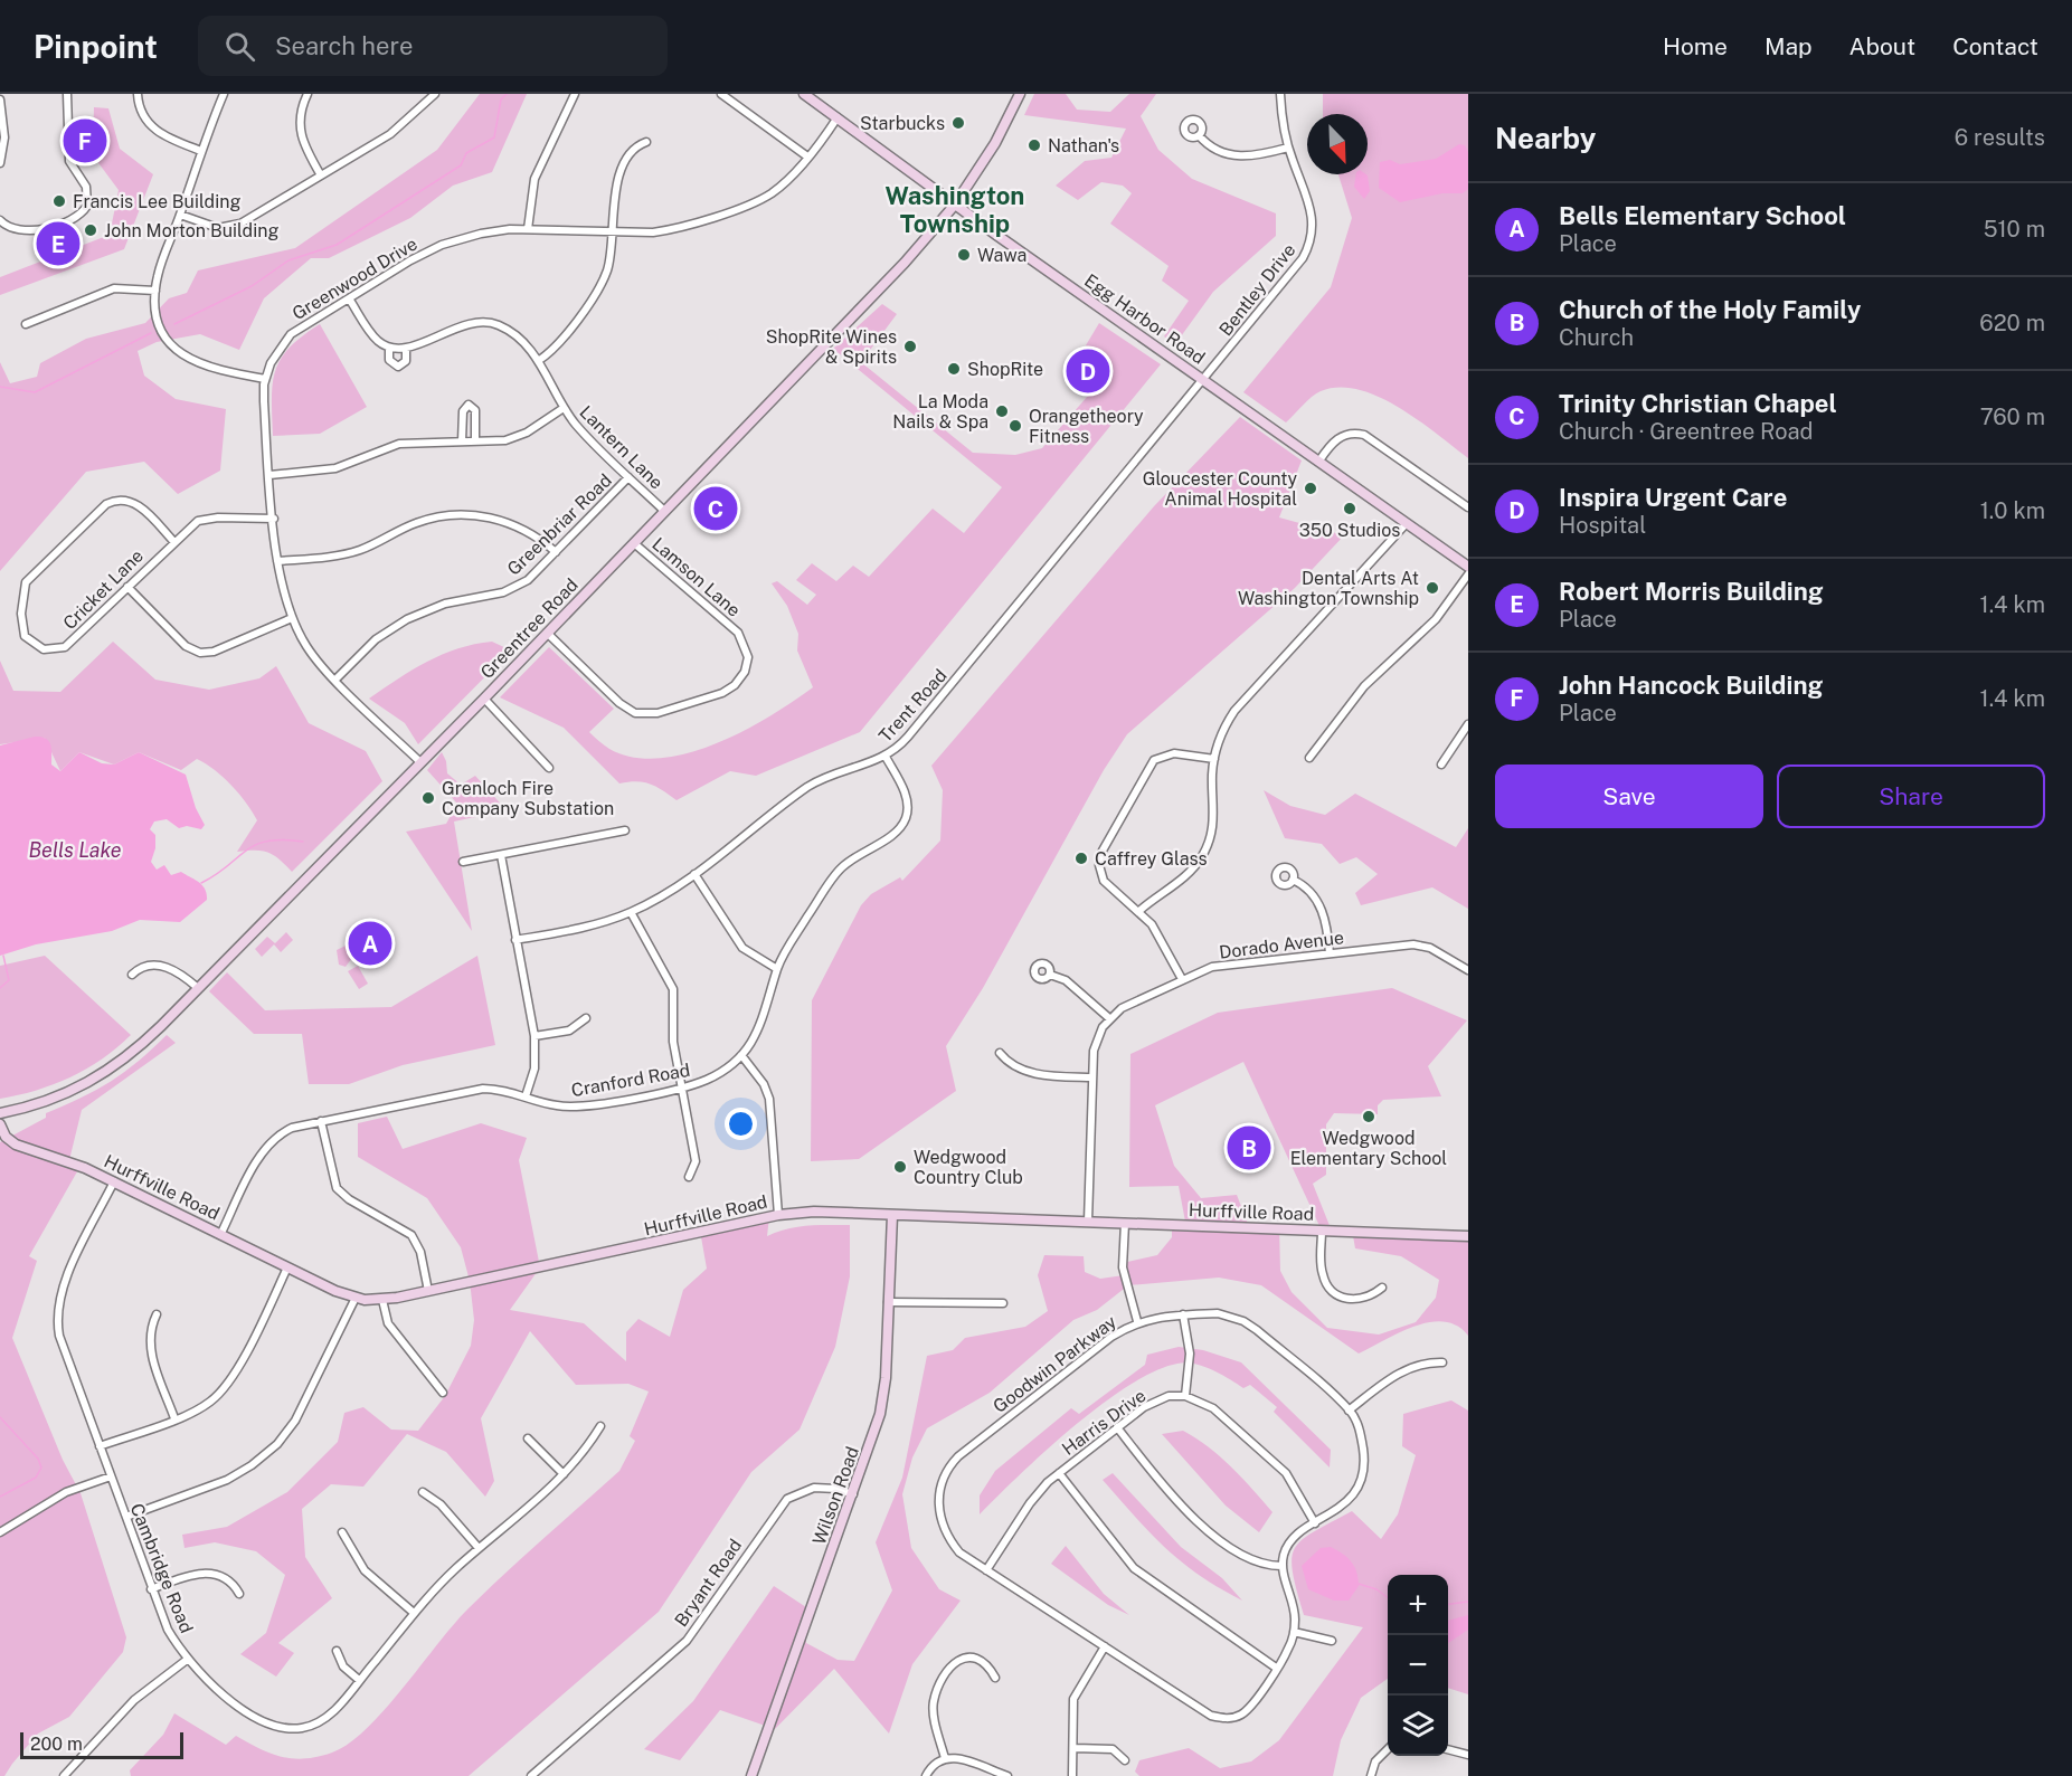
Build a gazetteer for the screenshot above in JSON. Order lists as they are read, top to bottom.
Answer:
{
  "streets": {
    "street": [
      "Greenwood Drive",
      "Bentley Drive",
      "Egg Harbor Road",
      "Lantern Lane",
      "Greenbriar Road",
      "Lamson Lane",
      "Cricket Lane",
      "Greentree Road",
      "Trent Road",
      "Dorado Avenue",
      "Cranford Road",
      "Hurffville Road",
      "Goodwin Parkway",
      "Harris Drive",
      "Wilson Road",
      "Cambridge Road",
      "Bryant Road"
    ]
  },
  "crossings": [
    ["Greenwood Drive", "Egg Harbor Road"],
    ["Greenwood Drive", "Greenbriar Road"],
    ["Greenwood Drive", "Cricket Lane"],
    ["Greenwood Drive", "Greentree Road"],
    ["Bentley Drive", "Egg Harbor Road"],
    ["Bentley Drive", "Trent Road"],
    ["Egg Harbor Road", "Greentree Road"],
    ["Egg Harbor Road", "Trent Road"],
    ["Lantern Lane", "Greenbriar Road"],
    ["Lantern Lane", "Greentree Road"],
    ["Lamson Lane", "Greentree Road"],
    ["Trent Road", "Cranford Road"],
    ["Cranford Road", "Hurffville Road"],
    ["Hurffville Road", "Wilson Road"],
    ["Hurffville Road", "Cambridge Road"],
    ["Goodwin Parkway", "Harris Drive"],
    ["Wilson Road", "Bryant Road"]
  ],
  "districts": ["Washington Township"],
  "water": ["Bells Lake"],
  "places": [
    "Starbucks",
    "Nathan's",
    "Francis Lee Building",
    "John Morton Building",
    "Wawa",
    "ShopRite Wines & Spirits",
    "ShopRite",
    "La Moda Nails & Spa",
    "Orangetheory Fitness",
    "Gloucester County Animal Hospital",
    "350 Studios",
    "Dental Arts At Washington Township",
    "Grenloch Fire Company Substation",
    "Caffrey Glass",
    "Wedgwood Elementary School",
    "Wedgwood Country Club"
  ],
  "scale_bar": "200 m",
  "north": "bottom right",
  "page": {
    "header": "Pinpoint",
    "search": "Search here",
    "nav": [
      "Home",
      "Map",
      "About",
      "Contact"
    ],
    "heading": ["Nearby", "6 results"],
    "pins": [
      "F",
      "E",
      "D",
      "C",
      "A",
      "B"
    ],
    "list": [
      {
        "mark": "A",
        "name": "Bells Elementary School",
        "note": "Place",
        "value": "510 m"
      },
      {
        "mark": "B",
        "name": "Church of the Holy Family",
        "note": "Church",
        "value": "620 m"
      },
      {
        "mark": "C",
        "name": "Trinity Christian Chapel",
        "note": "Church · Greentree Road",
        "value": "760 m"
      },
      {
        "mark": "D",
        "name": "Inspira Urgent Care",
        "note": "Hospital",
        "value": "1.0 km"
      },
      {
        "mark": "E",
        "name": "Robert Morris Building",
        "note": "Place",
        "value": "1.4 km"
      },
      {
        "mark": "F",
        "name": "John Hancock Building",
        "note": "Place",
        "value": "1.4 km"
      }
    ],
    "buttons": ["Save", "Share"],
    "map_buttons": ["+", "−"],
    "scale": "200 m"
  }
}
